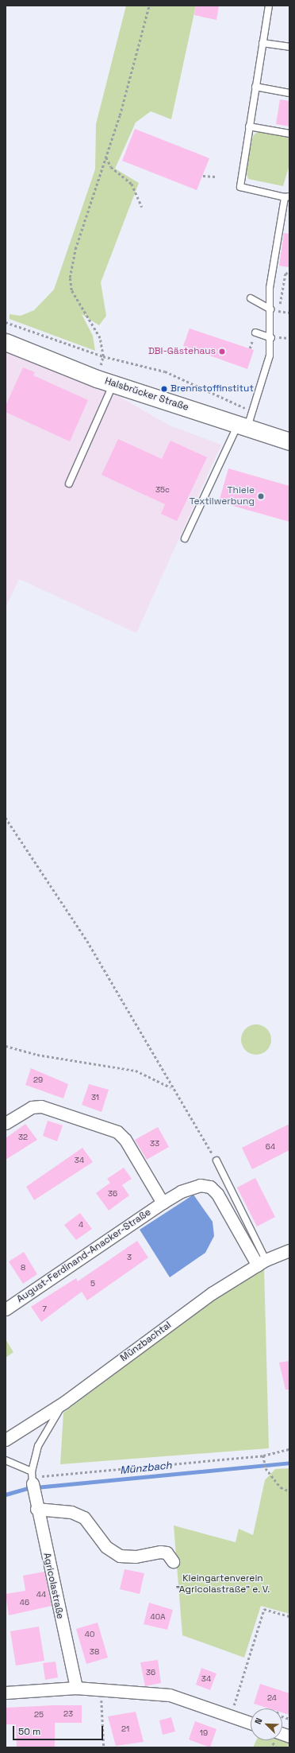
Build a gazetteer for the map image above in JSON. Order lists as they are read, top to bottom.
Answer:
{
  "streets": {
    "main road": ["Halsbrücker Straße"],
    "street": ["August-Ferdinand-Anacker-Straße", "Münzbachtal", "Agricolastraße"]
  },
  "crossings": [
    ["August-Ferdinand-Anacker-Straße", "Münzbachtal"]
  ],
  "water": ["Münzbach"],
  "parks": ["Kleingartenverein \"Agricolastraße\" e. V."],
  "places": ["DBI-Gästehaus", "Brennstoffinstitut", "Thiele Textilwerbung"],
  "house_numbers": [
    "35c",
    "29",
    "31",
    "32",
    "33",
    "64",
    "34",
    "36",
    "4",
    "3",
    "8",
    "5",
    "7",
    "44",
    "46",
    "40A",
    "40",
    "38",
    "36",
    "34",
    "24",
    "23",
    "25",
    "21",
    "19"
  ],
  "scale_bar": "50 m",
  "north": "top left"
}
